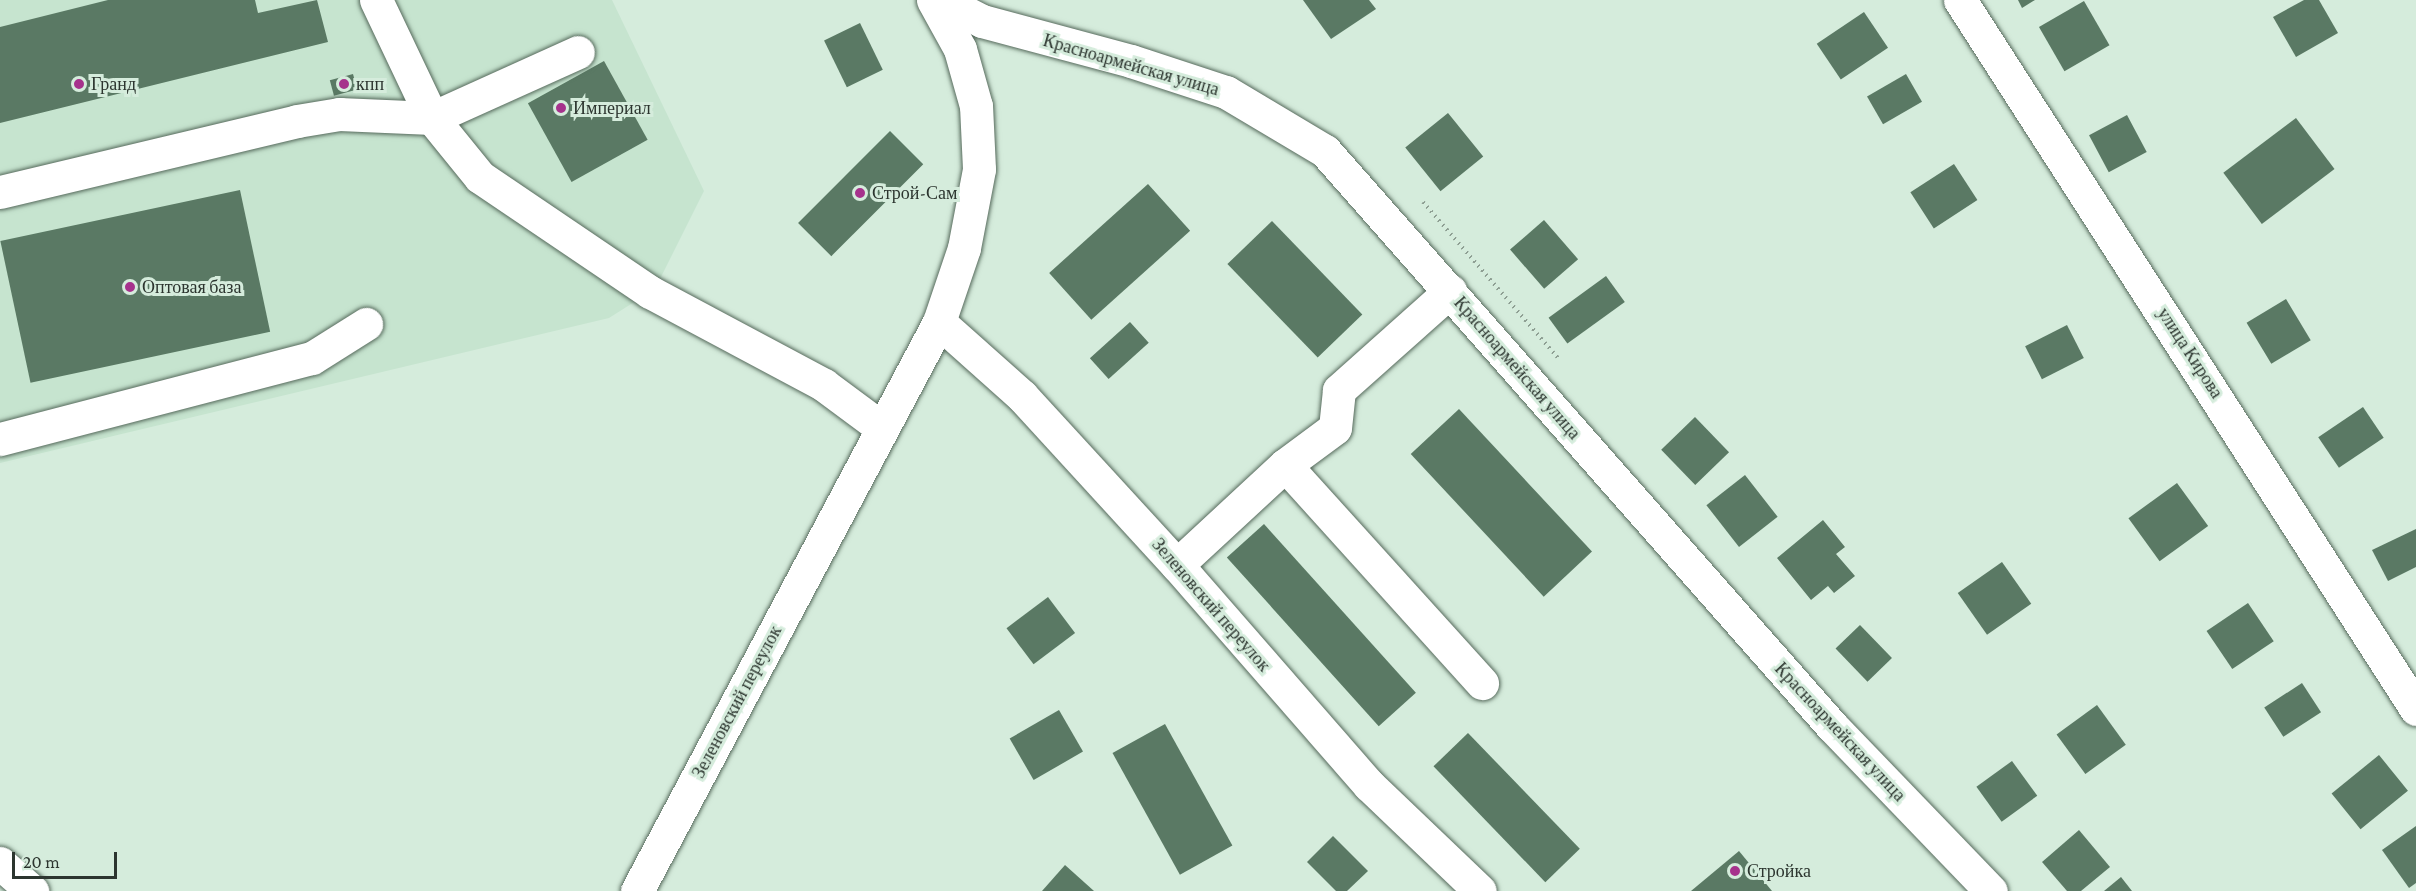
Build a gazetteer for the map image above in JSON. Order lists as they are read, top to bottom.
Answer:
{
  "streets": {
    "street": ["Красноармейская улица", "улица Кирова", "Зеленовский переулок"]
  },
  "places": [
    "Гранд",
    "кпп",
    "Империал",
    "Строй-Сам",
    "Оптовая база",
    "Стройка"
  ],
  "scale_bar": "20 m"
}
